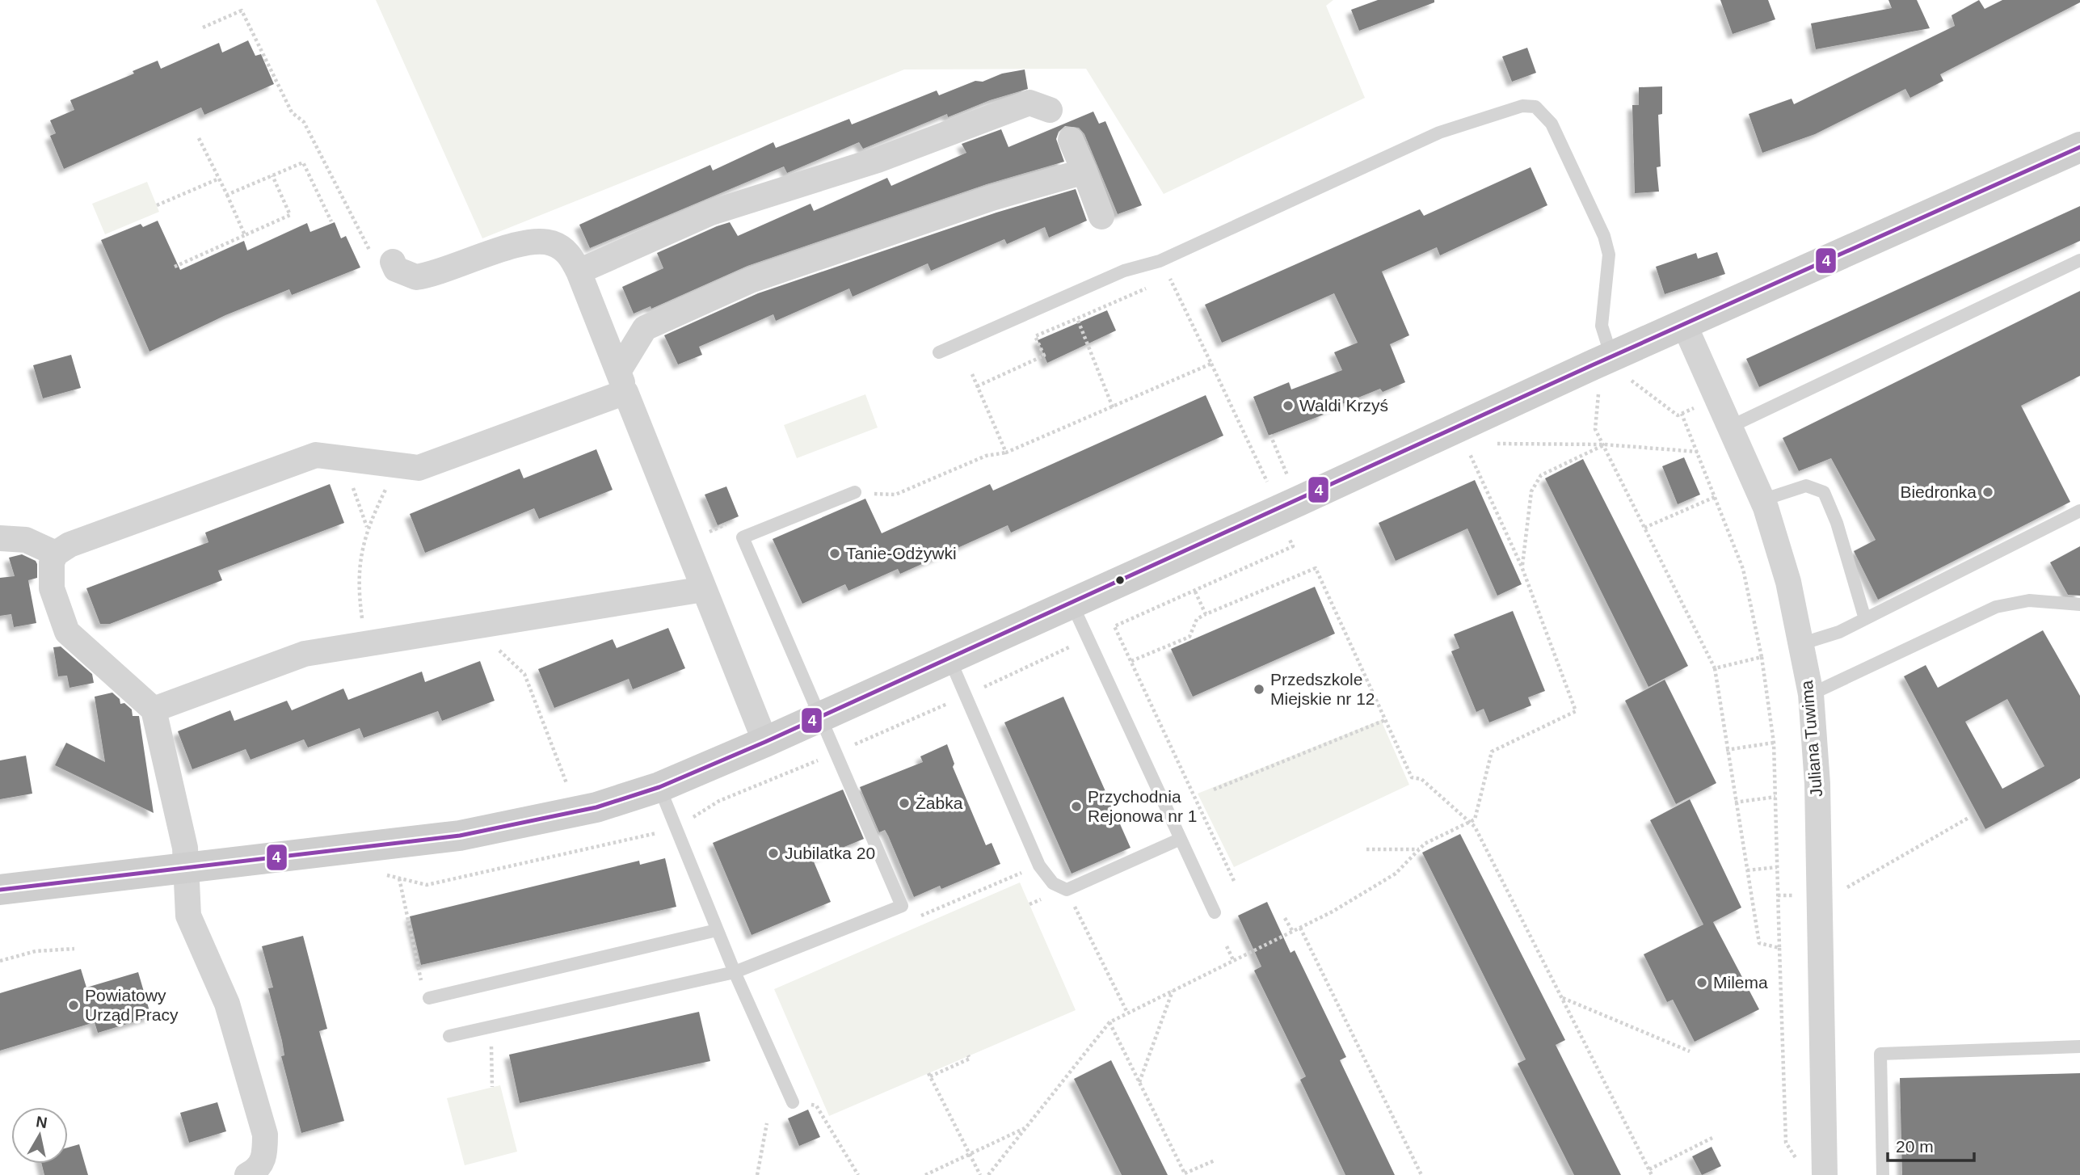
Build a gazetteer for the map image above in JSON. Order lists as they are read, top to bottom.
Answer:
{
  "streets": {
    "street": ["Juliana Tuwima"]
  },
  "places": [
    "Waldi Krzyś",
    "Biedronka",
    "Tanie-Odżywki",
    "Przedszkole Miejskie nr 12",
    "Żabka",
    "Przychodnia Rejonowa nr 1",
    "Jubilatka 20",
    "Milema",
    "Powiatowy Urząd Pracy"
  ],
  "lines": ["transit line 4"],
  "scale_bar": "20 m",
  "north": "top"
}
